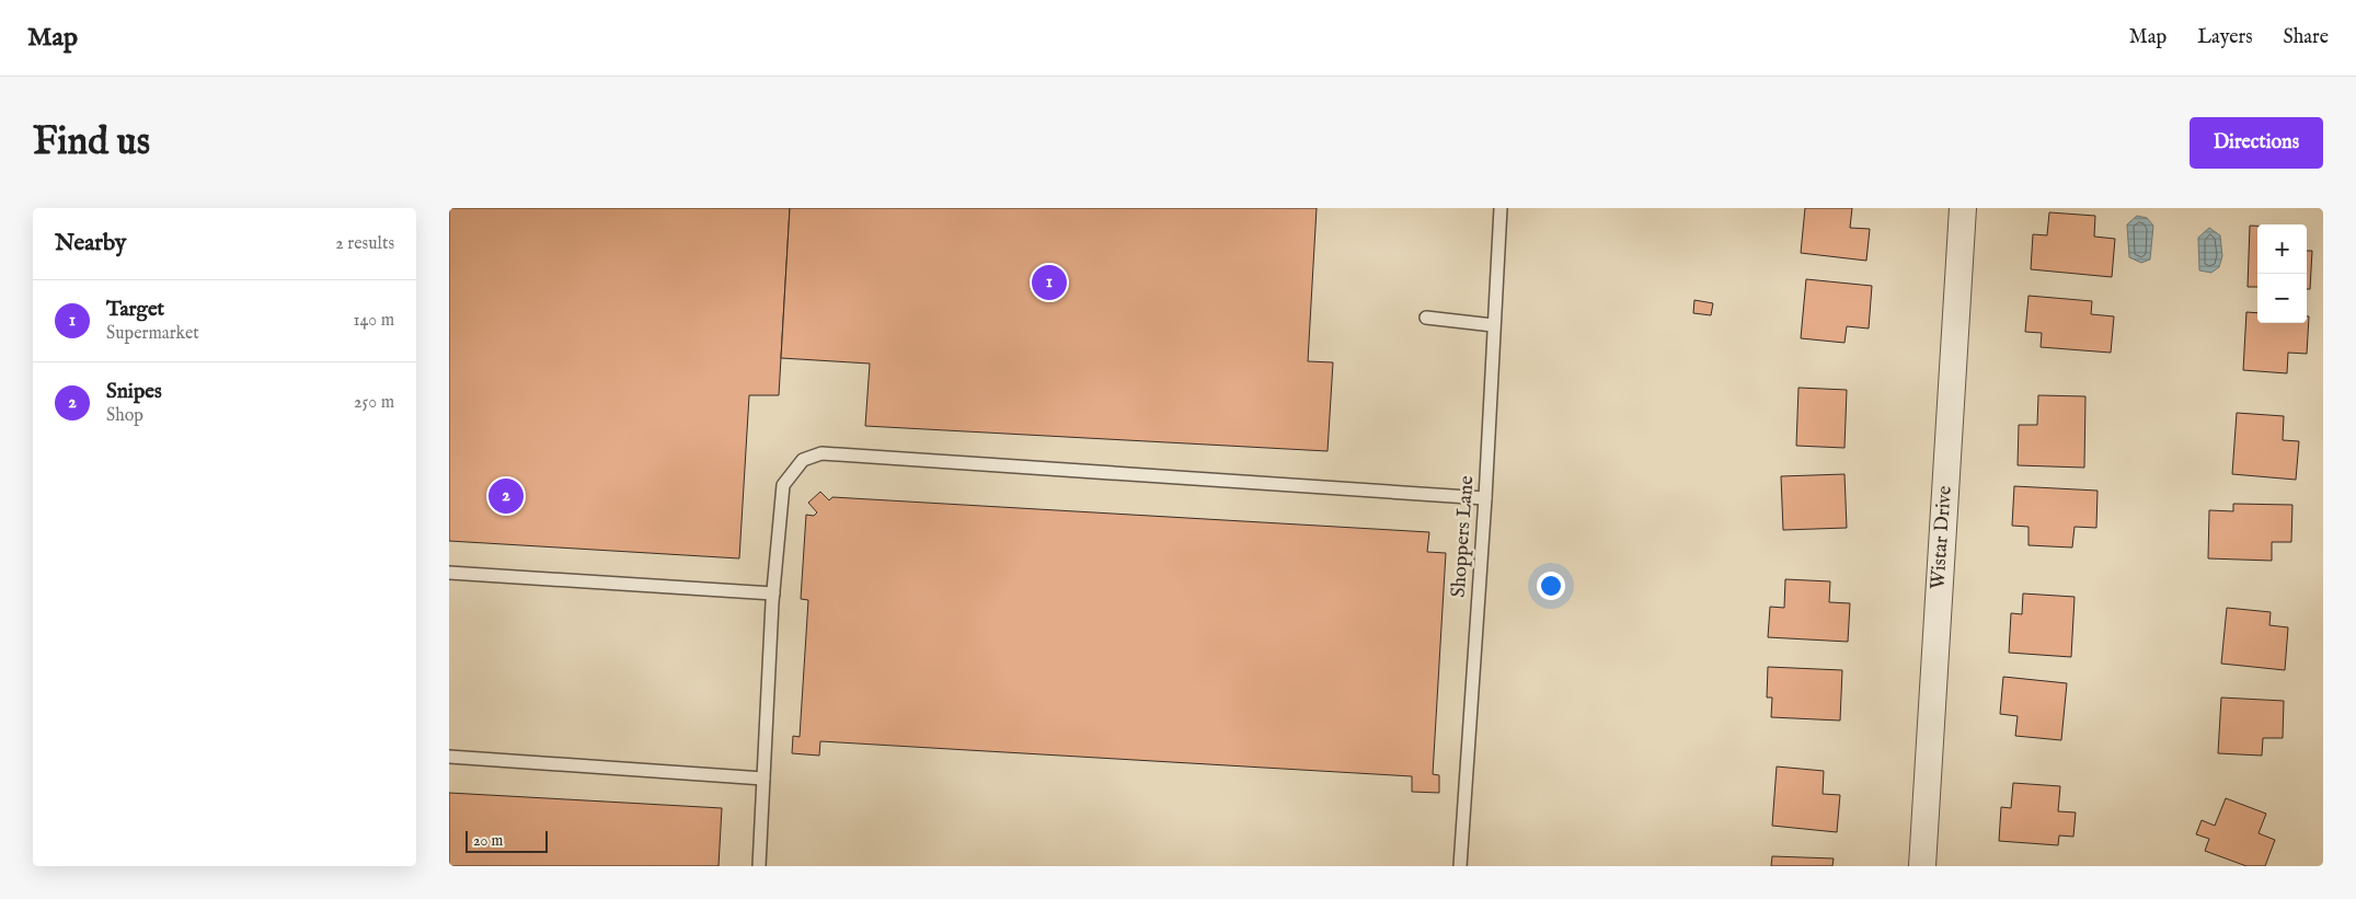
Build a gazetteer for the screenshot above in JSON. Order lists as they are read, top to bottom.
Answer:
{
  "streets": {
    "street": ["Wistar Drive"],
    "lane": ["Shoppers Lane"]
  },
  "scale_bar": "20 m",
  "page": {
    "header": "Map",
    "nav": ["Map", "Layers", "Share"],
    "buttons": "Directions",
    "title": "Find us",
    "heading": ["Nearby", "2 results"],
    "map_buttons": ["+", "−"],
    "pins": ["1", "2"],
    "list": [
      {
        "mark": "1",
        "name": "Target",
        "note": "Supermarket",
        "value": "140 m"
      },
      {
        "mark": "2",
        "name": "Snipes",
        "note": "Shop",
        "value": "250 m"
      }
    ],
    "scale": "20 m"
  }
}
